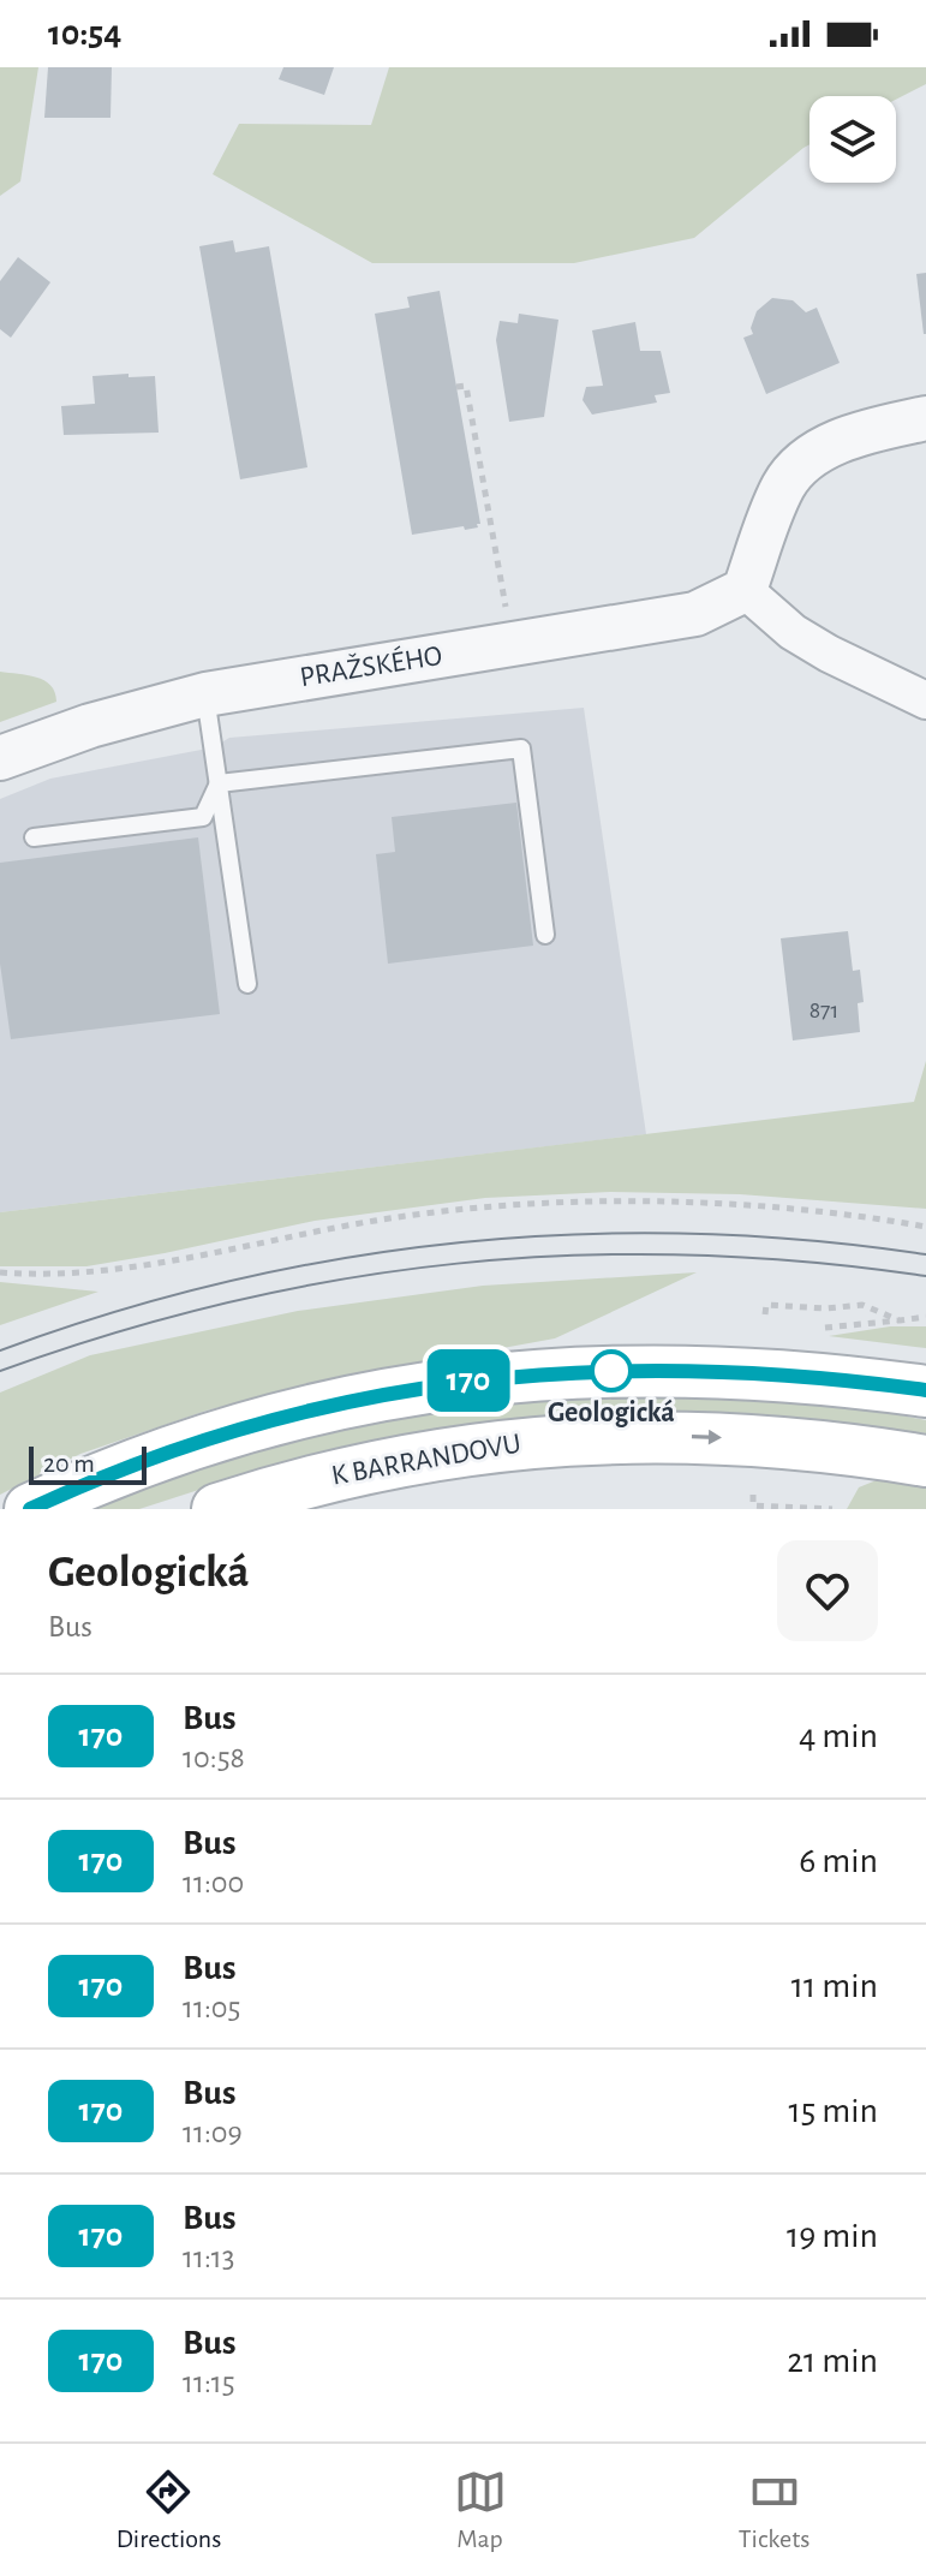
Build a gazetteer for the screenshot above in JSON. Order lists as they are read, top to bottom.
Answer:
{
  "streets": {
    "main road": ["K BARRANDOVU"],
    "street": ["PRAŽSKÉHO"]
  },
  "places": ["Geologická"],
  "lines": ["bus line 170"],
  "house_numbers": ["871"],
  "scale_bar": "20 m",
  "page": {
    "status": "10:54",
    "on_map": "170",
    "scale": "20 m",
    "heading": ["Geologická", "Bus"],
    "list": [
      {
        "mark": "170",
        "name": "Bus",
        "note": "10:58",
        "value": "4 min"
      },
      {
        "mark": "170",
        "name": "Bus",
        "note": "11:00",
        "value": "6 min"
      },
      {
        "mark": "170",
        "name": "Bus",
        "note": "11:05",
        "value": "11 min"
      },
      {
        "mark": "170",
        "name": "Bus",
        "note": "11:09",
        "value": "15 min"
      },
      {
        "mark": "170",
        "name": "Bus",
        "note": "11:13",
        "value": "19 min"
      },
      {
        "mark": "170",
        "name": "Bus",
        "note": "11:15",
        "value": "21 min"
      }
    ],
    "tabs": ["Directions", "Map", "Tickets"]
  }
}
